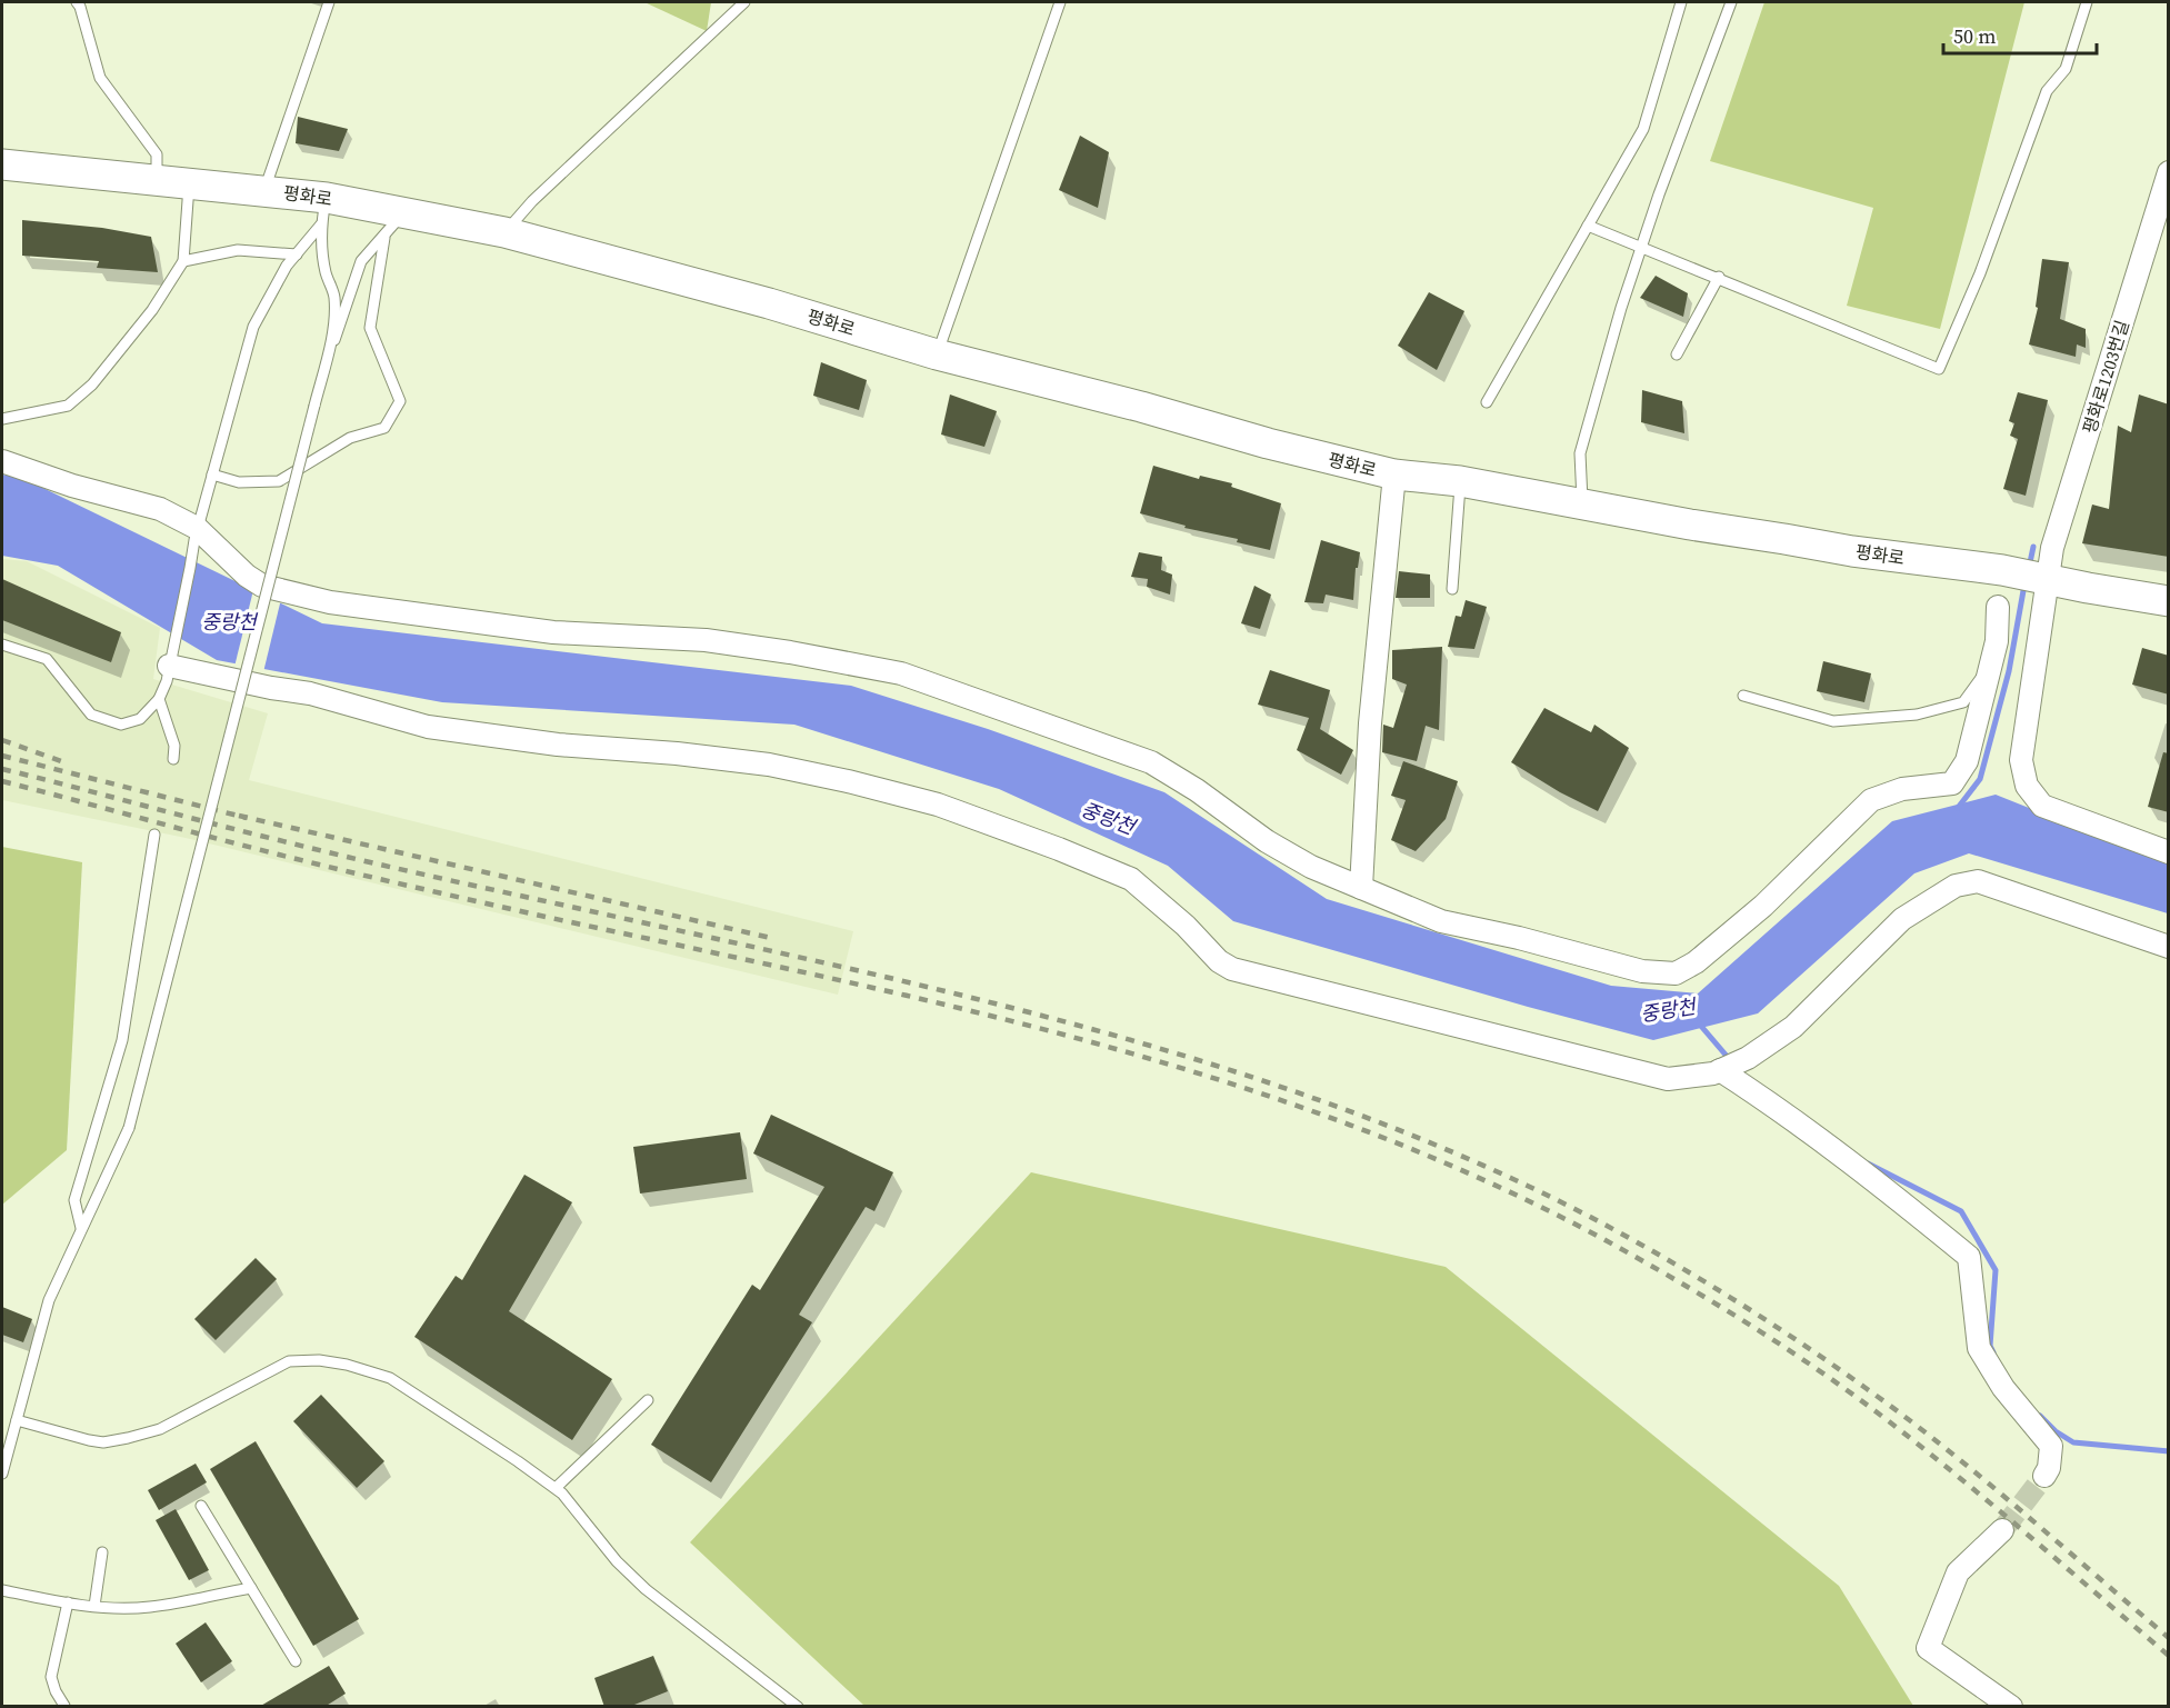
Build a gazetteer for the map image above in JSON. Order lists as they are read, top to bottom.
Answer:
{
  "streets": {
    "main road": ["평화로"],
    "street": ["평화로1203번길"]
  },
  "crossings": [
    ["평화로", "평화로1203번길"]
  ],
  "water": ["중랑천"],
  "scale_bar": "50 m"
}
